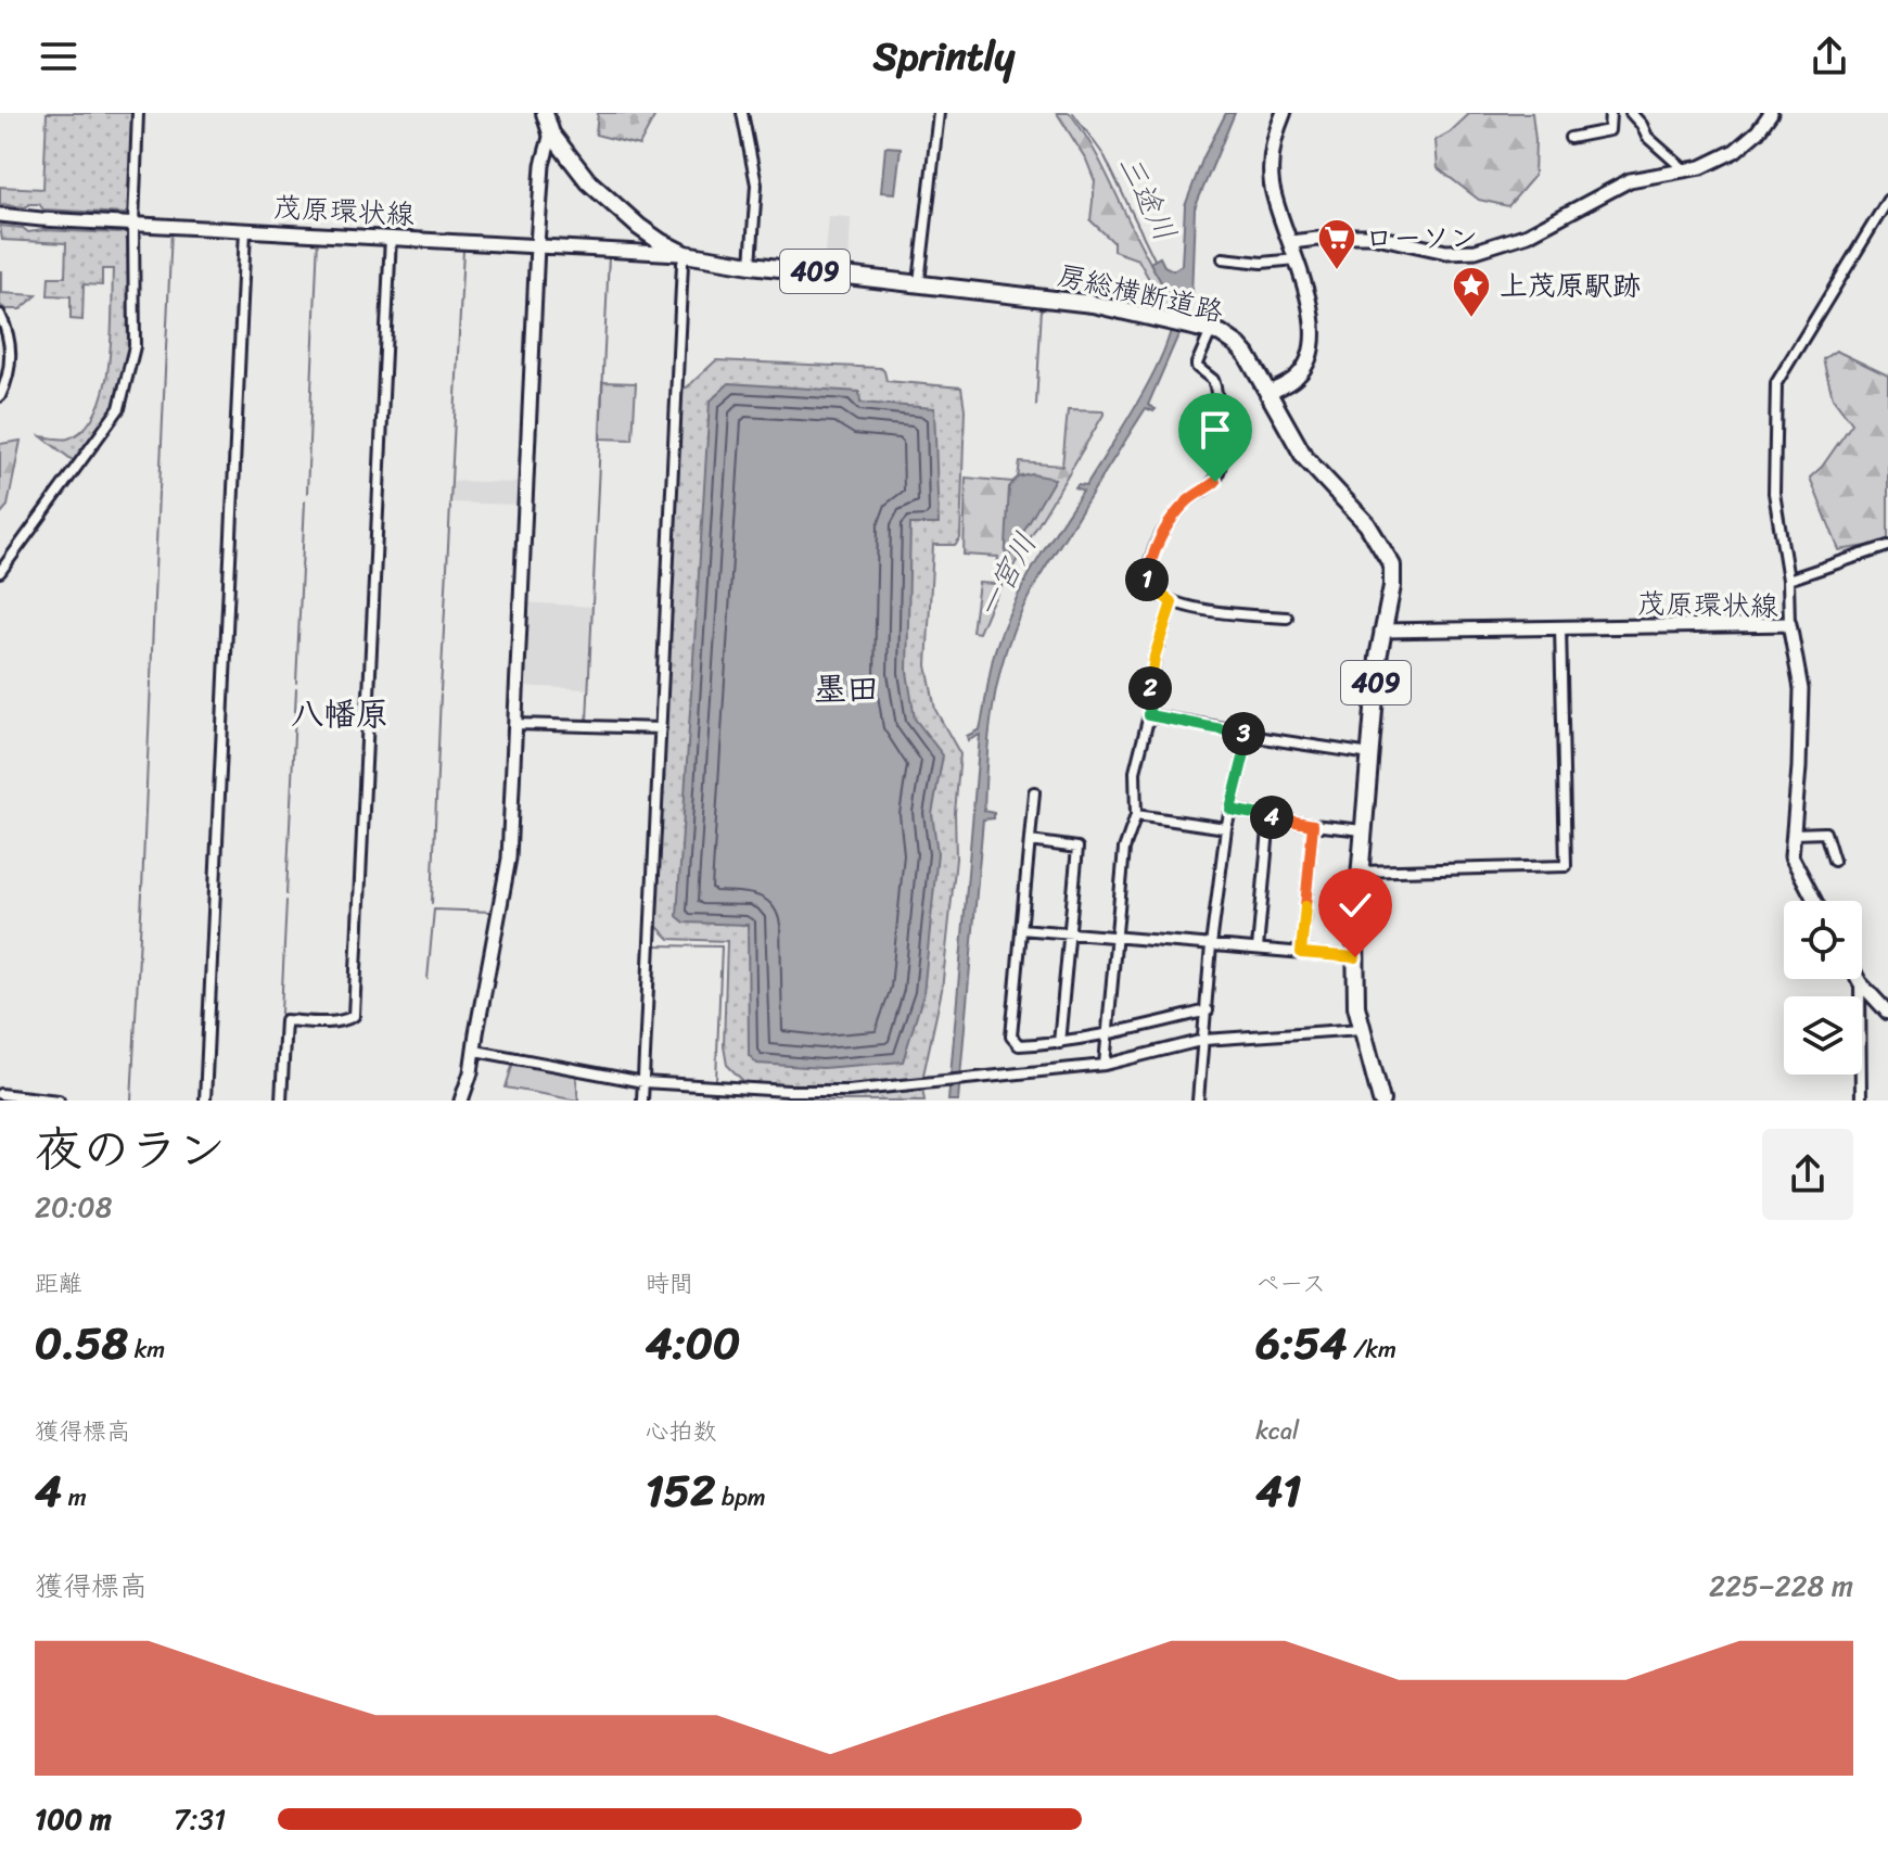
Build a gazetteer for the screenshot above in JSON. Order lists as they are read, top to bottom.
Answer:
{
  "streets": {
    "highway": ["409", "房総横断道路"],
    "street": ["茂原環状線"]
  },
  "crossings": [
    ["茂原環状線", "房総横断道路"]
  ],
  "districts": ["墨田", "八幡原"],
  "water": ["三途川", "一宮川"],
  "places": {
    "supermarket": ["ローソン"],
    "place": ["上茂原駅跡"]
  },
  "page": {
    "header": "Sprintly",
    "pins": [
      "1",
      "2",
      "3",
      "4"
    ],
    "heading": ["夜のラン", "20:08"],
    "stats": [
      ["距離", "0.58 km"],
      ["時間", "4:00"],
      ["ペース", "6:54 /km"],
      ["獲得標高", "4 m"],
      ["心拍数", "152 bpm"],
      ["kcal", "41"]
    ],
    "chart": ["獲得標高", "225–228 m"],
    "list": [
      {
        "name": "100 m",
        "note": "7:31"
      }
    ]
  }
}
